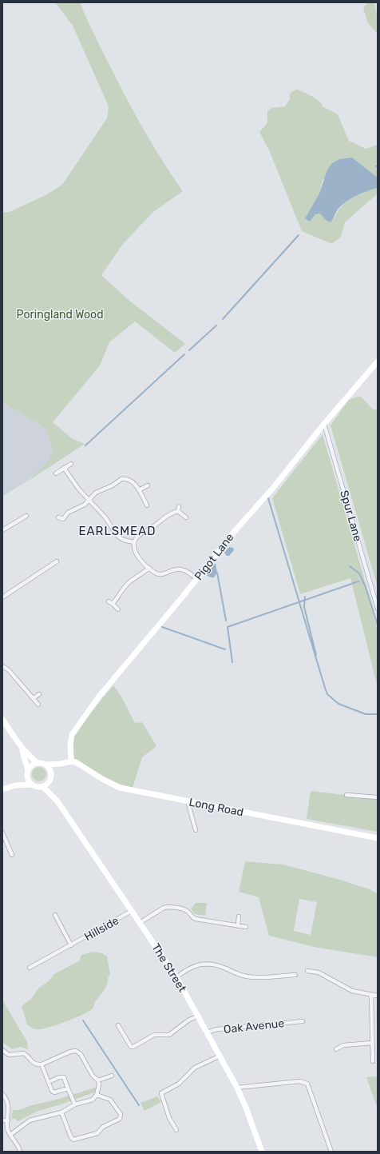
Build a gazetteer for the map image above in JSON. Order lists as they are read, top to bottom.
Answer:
{
  "streets": {
    "street": [
      "Spur Lane",
      "Pigot Lane",
      "Long Road",
      "Hillside",
      "The Street",
      "Oak Avenue"
    ]
  },
  "crossings": [
    ["Spur Lane", "Pigot Lane"],
    ["Pigot Lane", "Long Road"],
    ["Hillside", "The Street"],
    ["The Street", "Oak Avenue"]
  ],
  "districts": ["EARLSMEAD"],
  "parks": ["Poringland Wood"]
}
